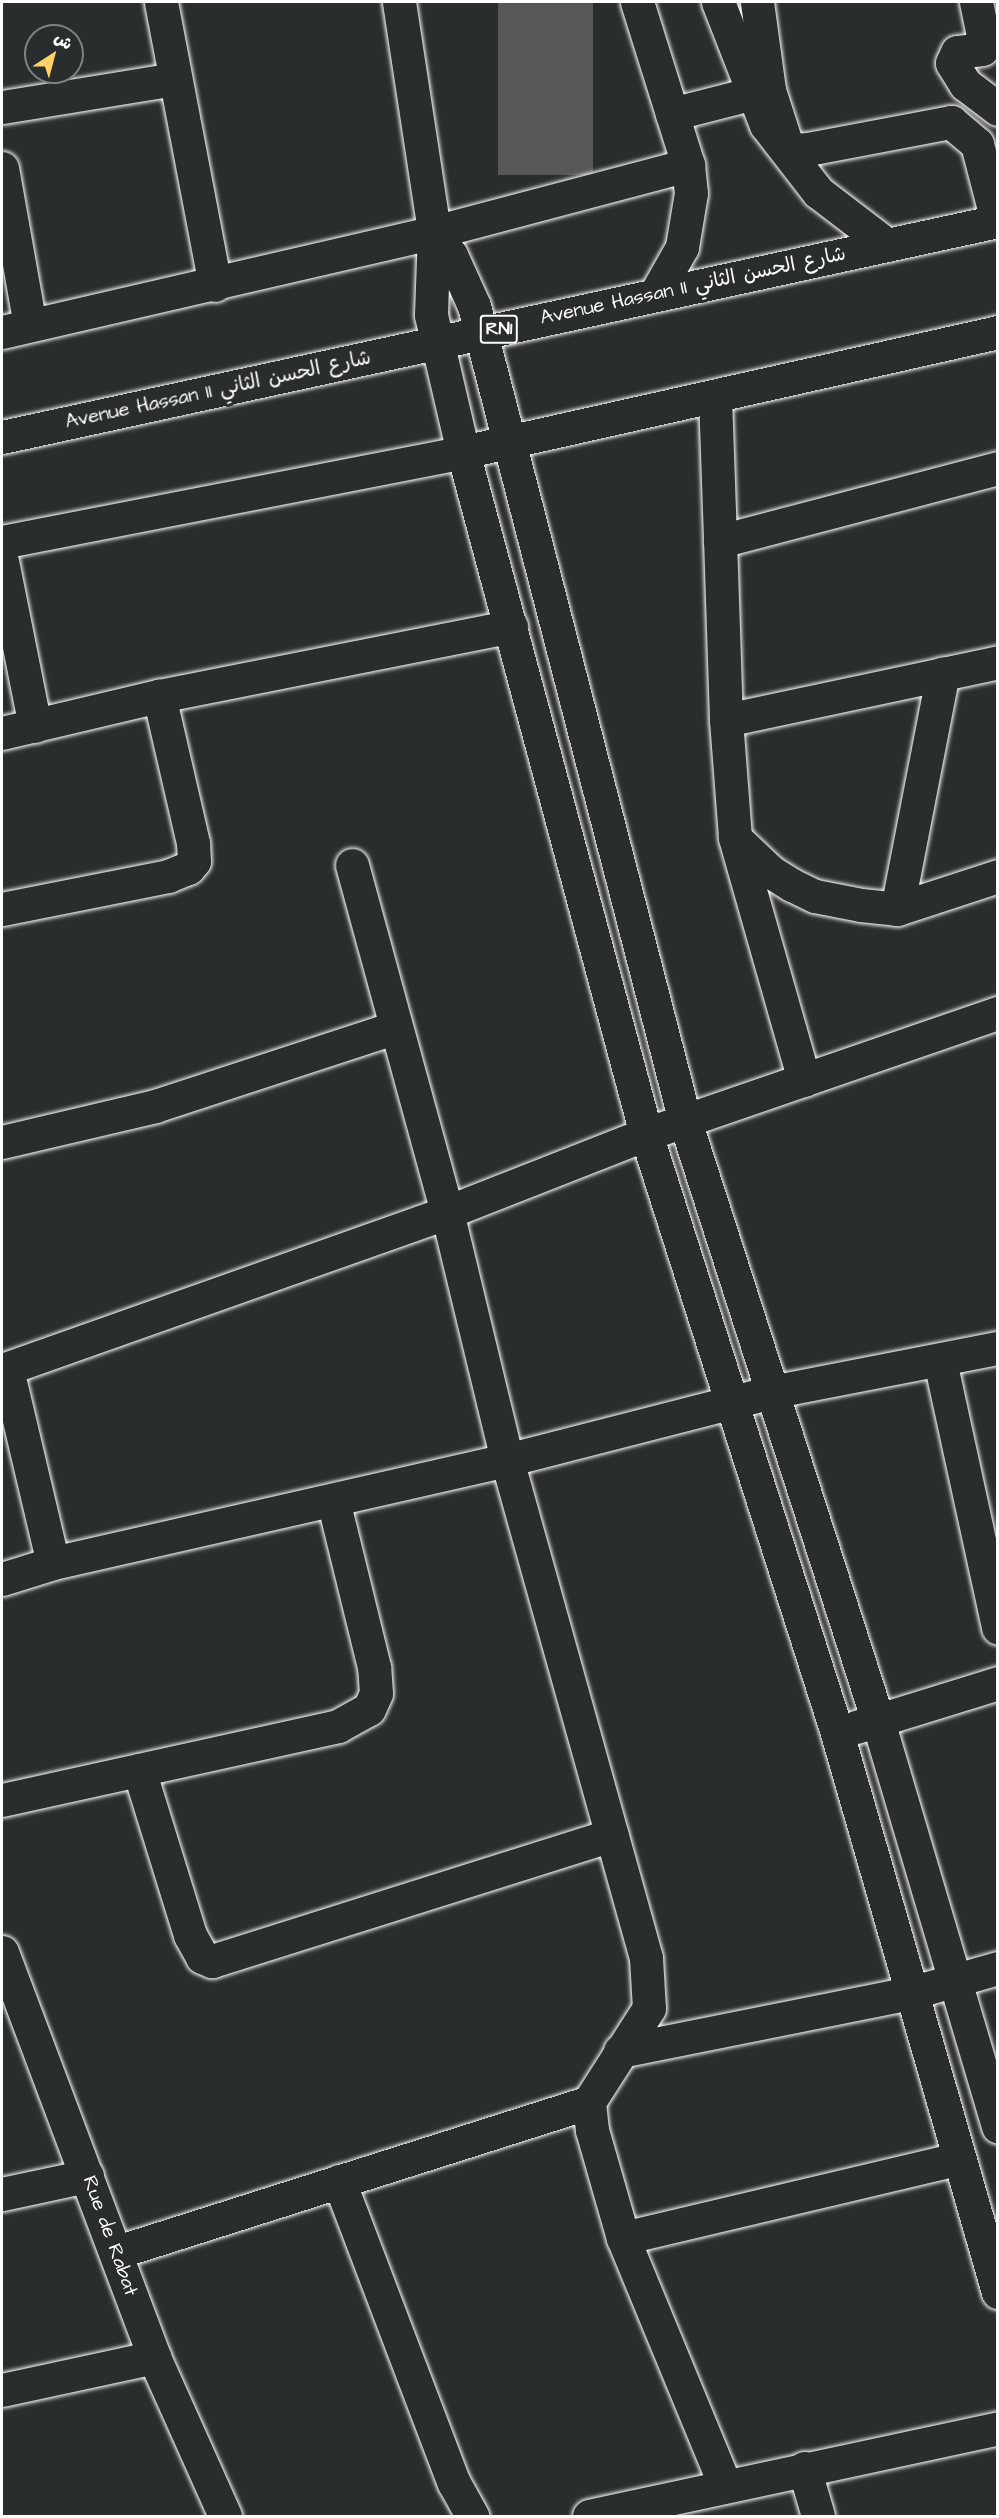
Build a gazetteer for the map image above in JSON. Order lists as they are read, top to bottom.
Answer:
{
  "streets": {
    "street": ["Avenue Hassan II شارع الحسن الثاني", "RN1", "Rue de Rabat"]
  },
  "north": "top right"
}
